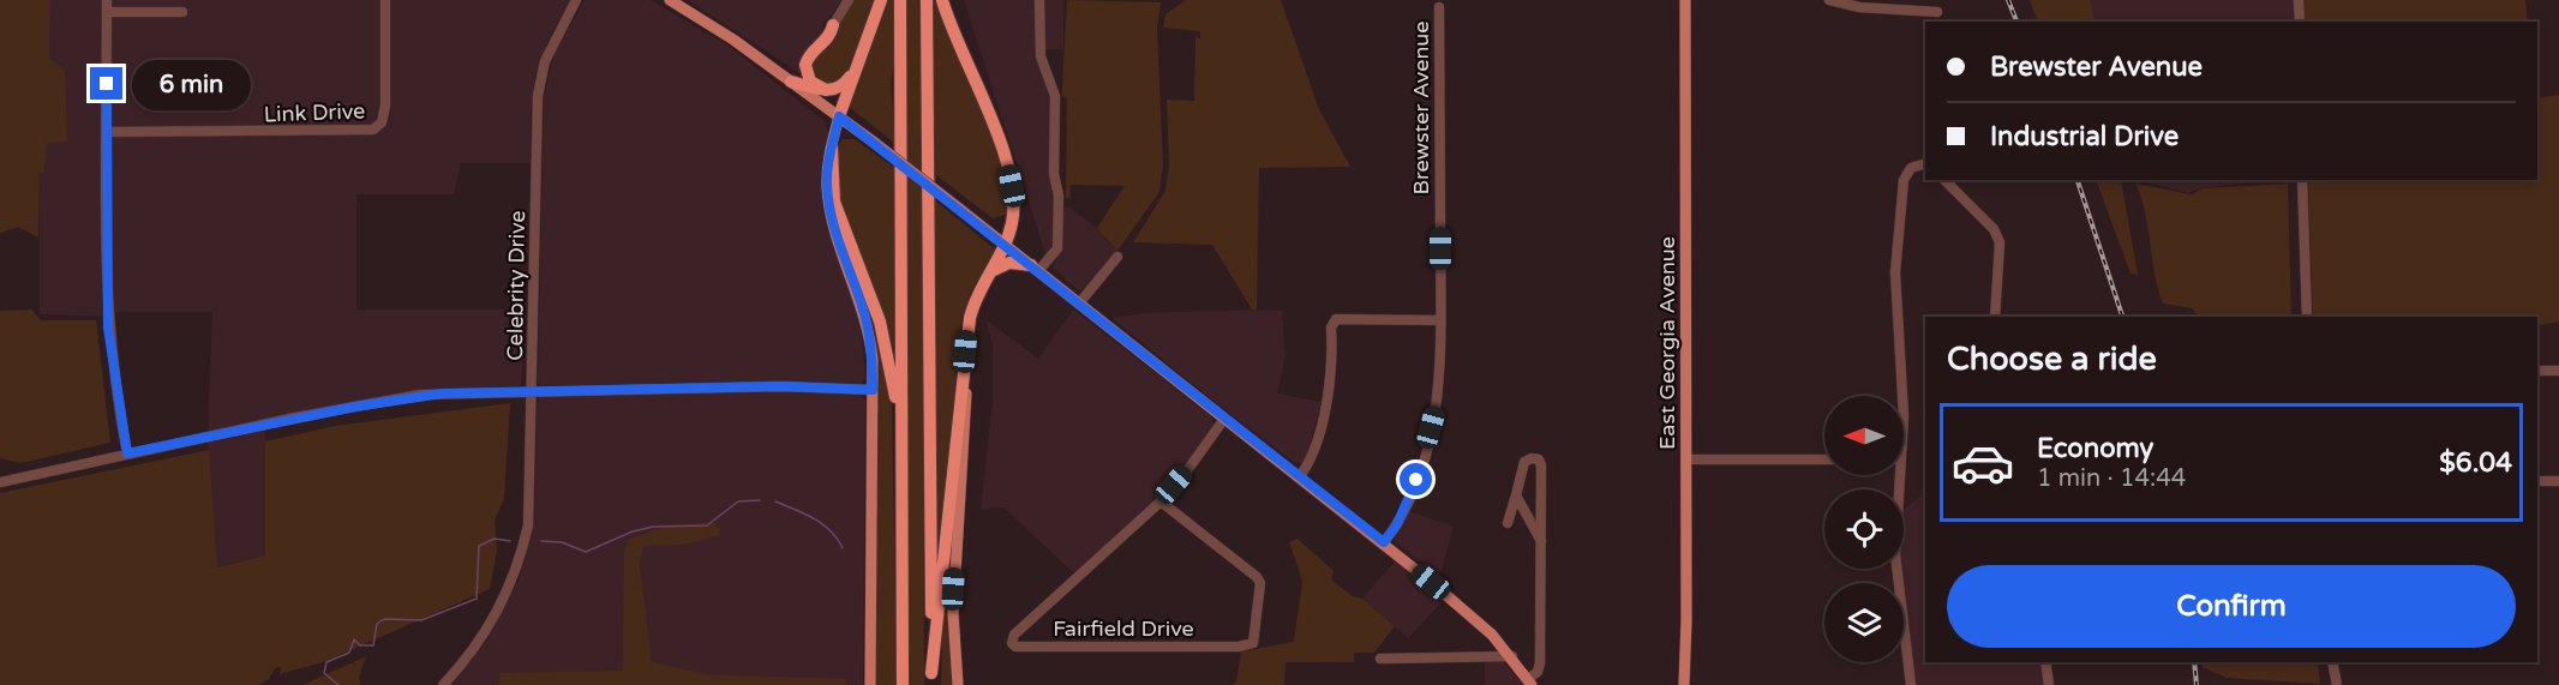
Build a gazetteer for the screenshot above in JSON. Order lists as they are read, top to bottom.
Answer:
{
  "streets": {
    "main road": ["East Georgia Avenue"],
    "street": [
      "Brewster Avenue",
      "Link Drive",
      "Celebrity Drive",
      "Fairfield Drive"
    ]
  },
  "north": "left",
  "page": {
    "banner": ["Brewster Avenue", "Industrial Drive"],
    "bubble": "6 min",
    "heading": "Choose a ride",
    "list": [
      {
        "name": "Economy",
        "note": "1 min · 14:44",
        "value": "$6.04"
      }
    ],
    "buttons": "Confirm"
  }
}
